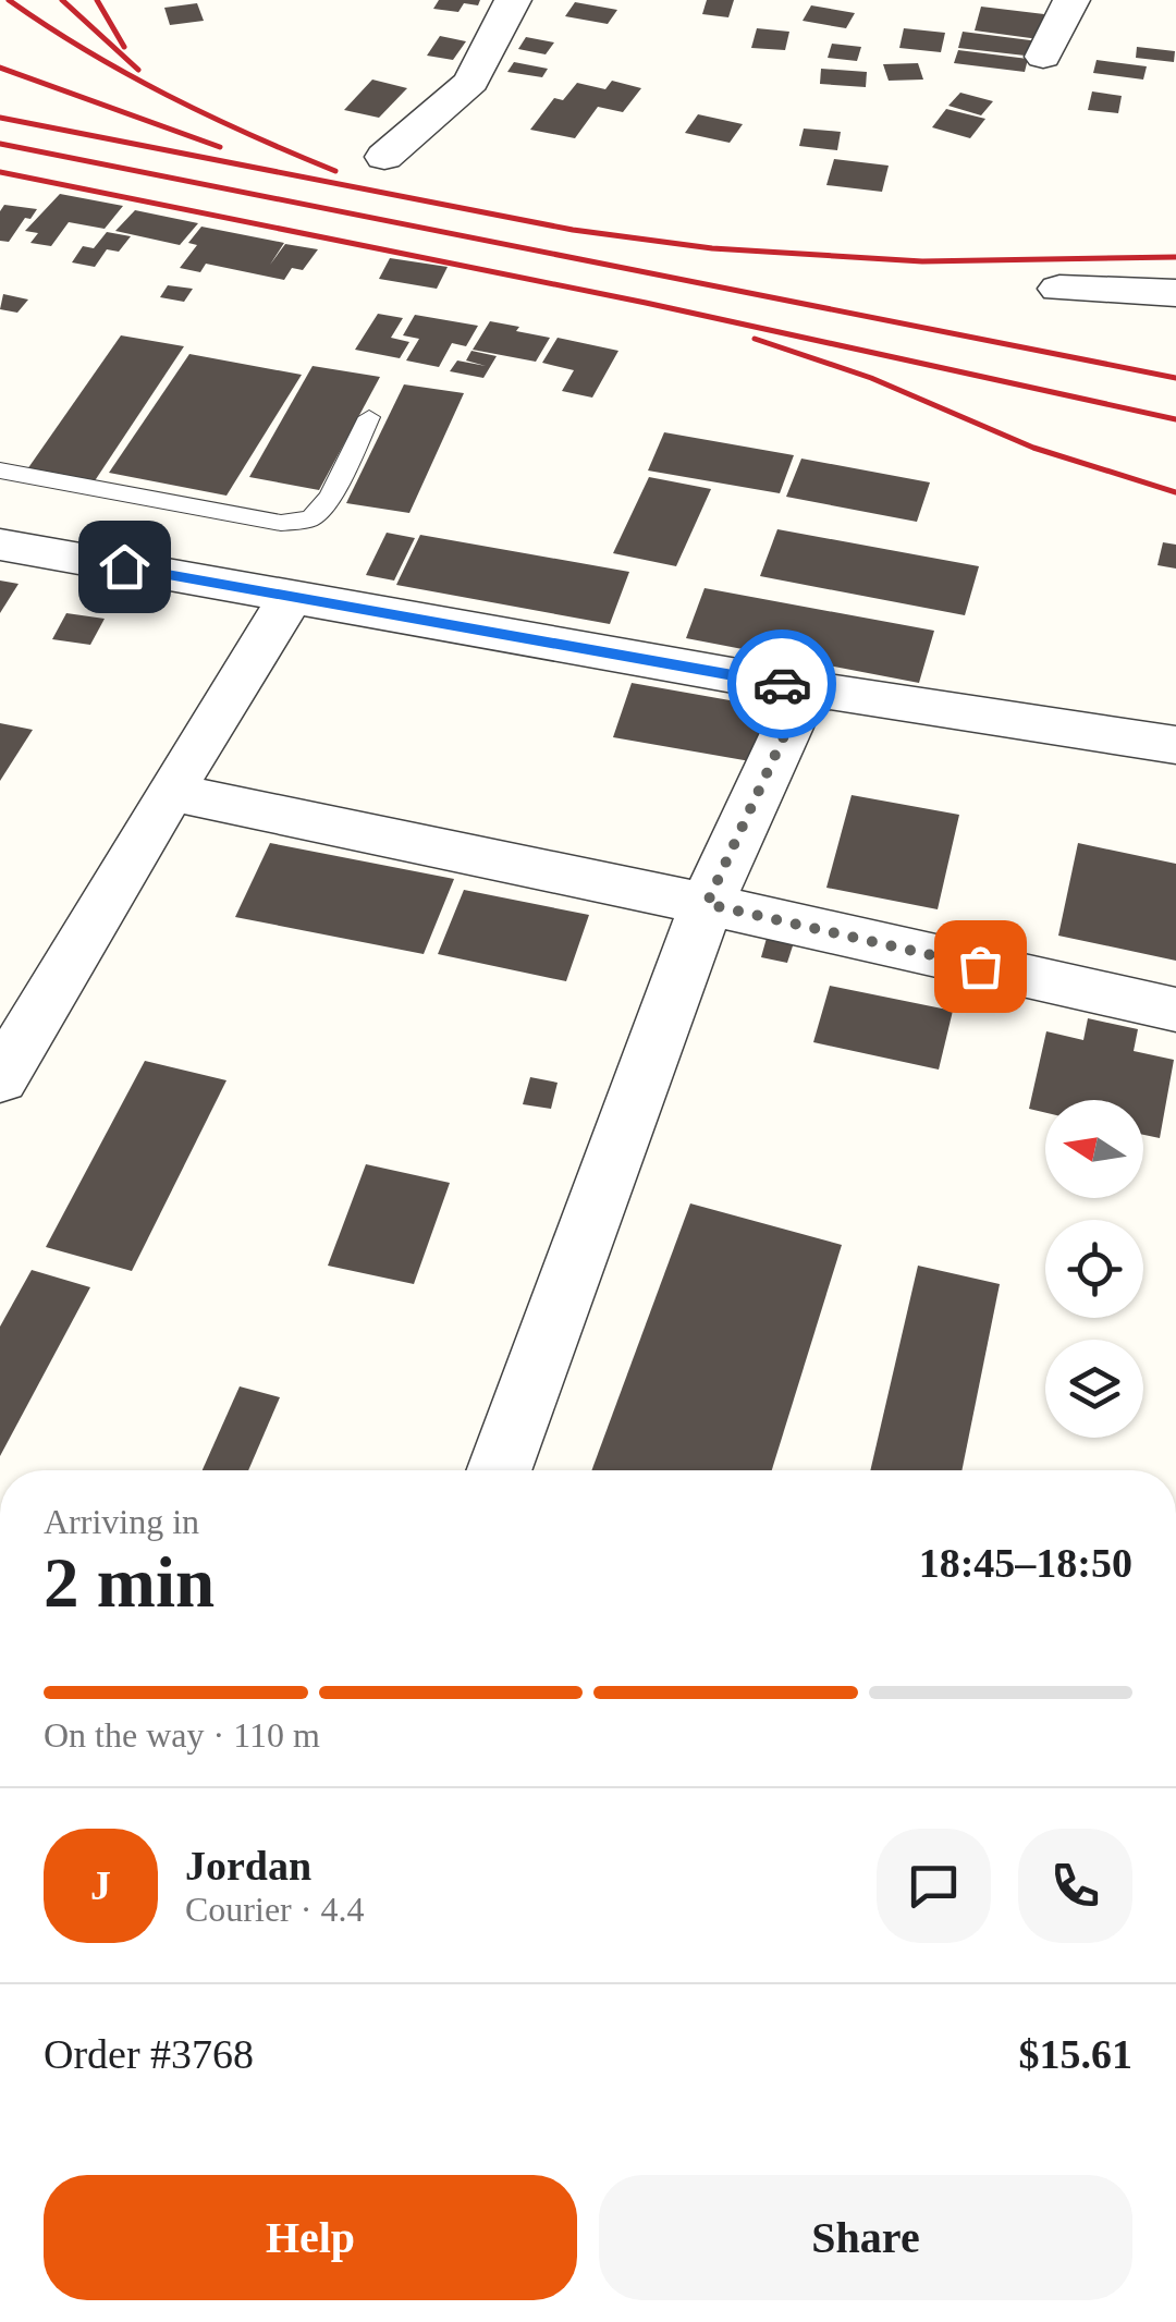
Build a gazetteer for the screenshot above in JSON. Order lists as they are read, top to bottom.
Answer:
{
  "north": "left",
  "page": {
    "heading": ["2 min", "Arriving in", "18:45–18:50"],
    "panel": [
      "Jordan",
      "Courier · 4.4",
      "Order #3768",
      "$15.61"
    ],
    "bar": "On the way · 110 m",
    "round": "J",
    "buttons": ["Help", "Share"]
  }
}
